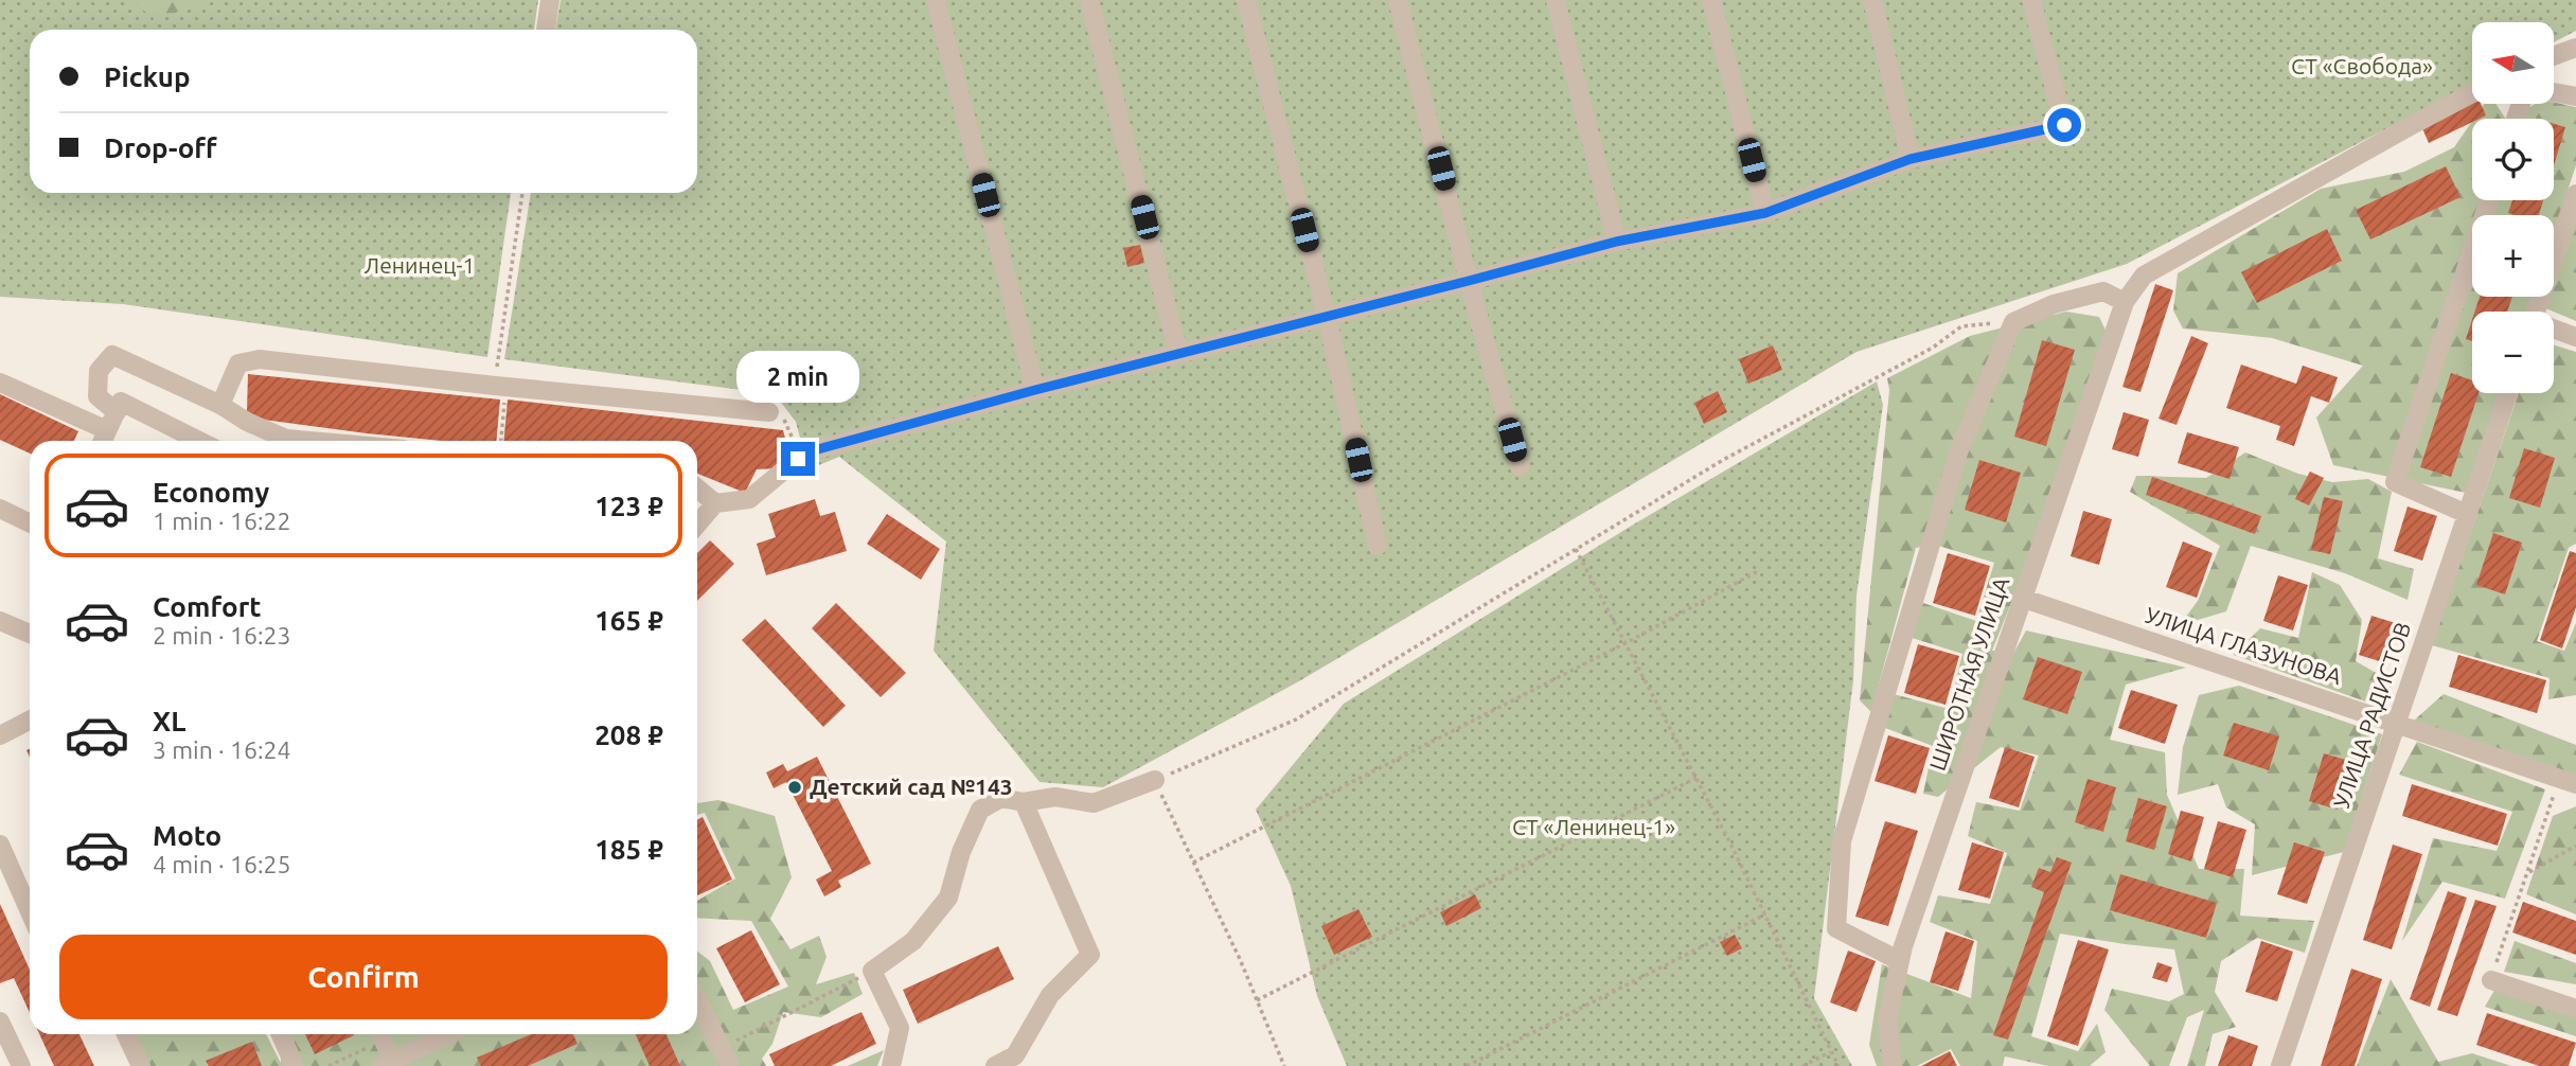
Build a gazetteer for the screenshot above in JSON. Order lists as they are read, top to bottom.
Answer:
{
  "streets": {
    "street": ["УЛИЦА ГЛАЗУНОВА", "ШИРОТНАЯ УЛИЦА", "УЛИЦА РАДИСТОВ"]
  },
  "crossings": [
    ["УЛИЦА ГЛАЗУНОВА", "ШИРОТНАЯ УЛИЦА"],
    ["УЛИЦА ГЛАЗУНОВА", "УЛИЦА РАДИСТОВ"]
  ],
  "parks": ["СТ «Свобода»", "Ленинец-1", "СТ «Ленинец-1»"],
  "places": ["Детский сад №143"],
  "north": "left",
  "page": {
    "map_buttons": ["+", "−"],
    "banner": ["Pickup", "Drop-off"],
    "bubble": "2 min",
    "list": [
      {
        "name": "Economy",
        "note": "1 min · 16:22",
        "value": "123 ₽"
      },
      {
        "name": "Comfort",
        "note": "2 min · 16:23",
        "value": "165 ₽"
      },
      {
        "name": "XL",
        "note": "3 min · 16:24",
        "value": "208 ₽"
      },
      {
        "name": "Moto",
        "note": "4 min · 16:25",
        "value": "185 ₽"
      }
    ],
    "buttons": "Confirm"
  }
}
